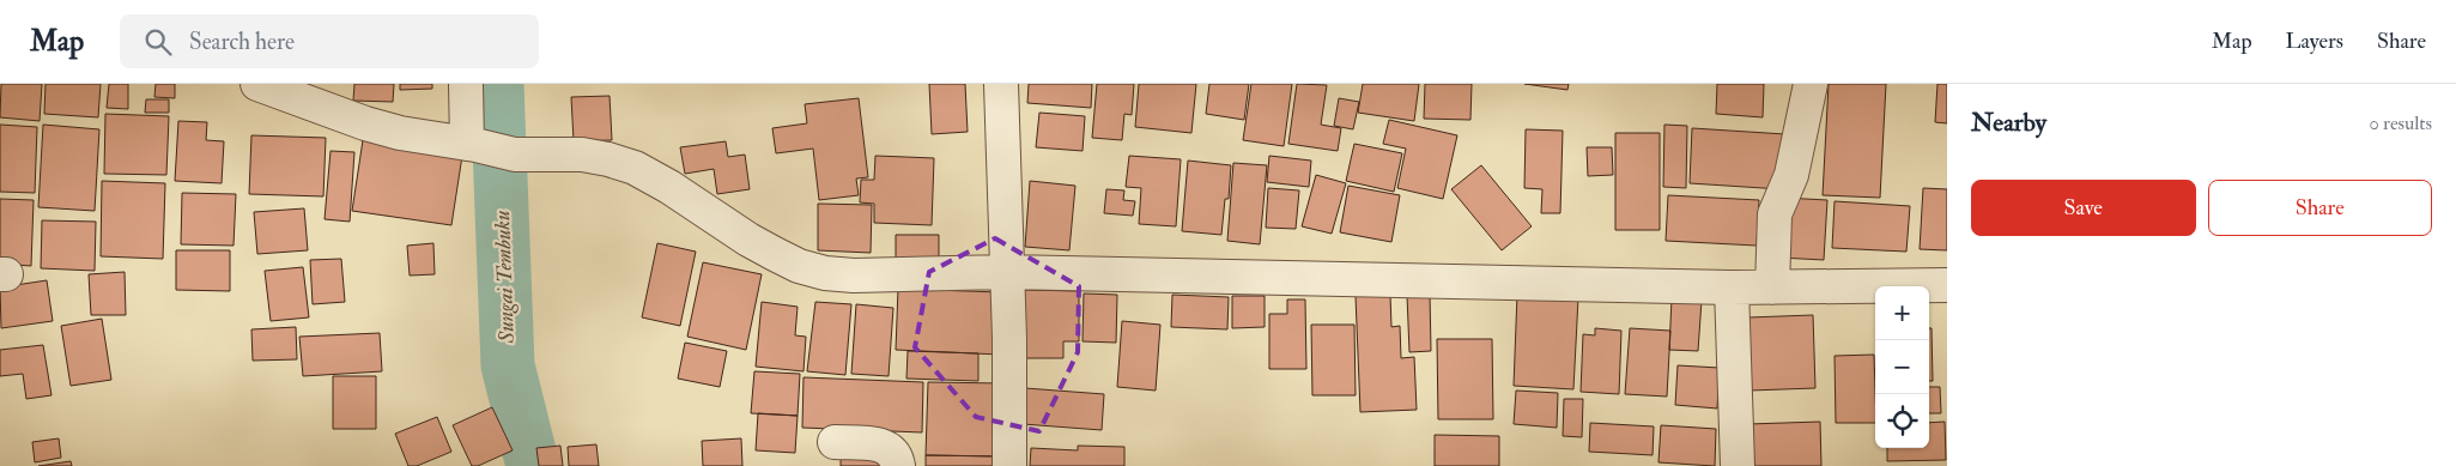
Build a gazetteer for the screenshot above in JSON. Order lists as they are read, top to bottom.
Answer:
{
  "water": ["Sungai Tembuku"],
  "page": {
    "header": "Map",
    "search": "Search here",
    "nav": ["Map", "Layers", "Share"],
    "heading": ["Nearby", "0 results"],
    "buttons": ["Save", "Share"],
    "map_buttons": ["+", "−"]
  }
}
